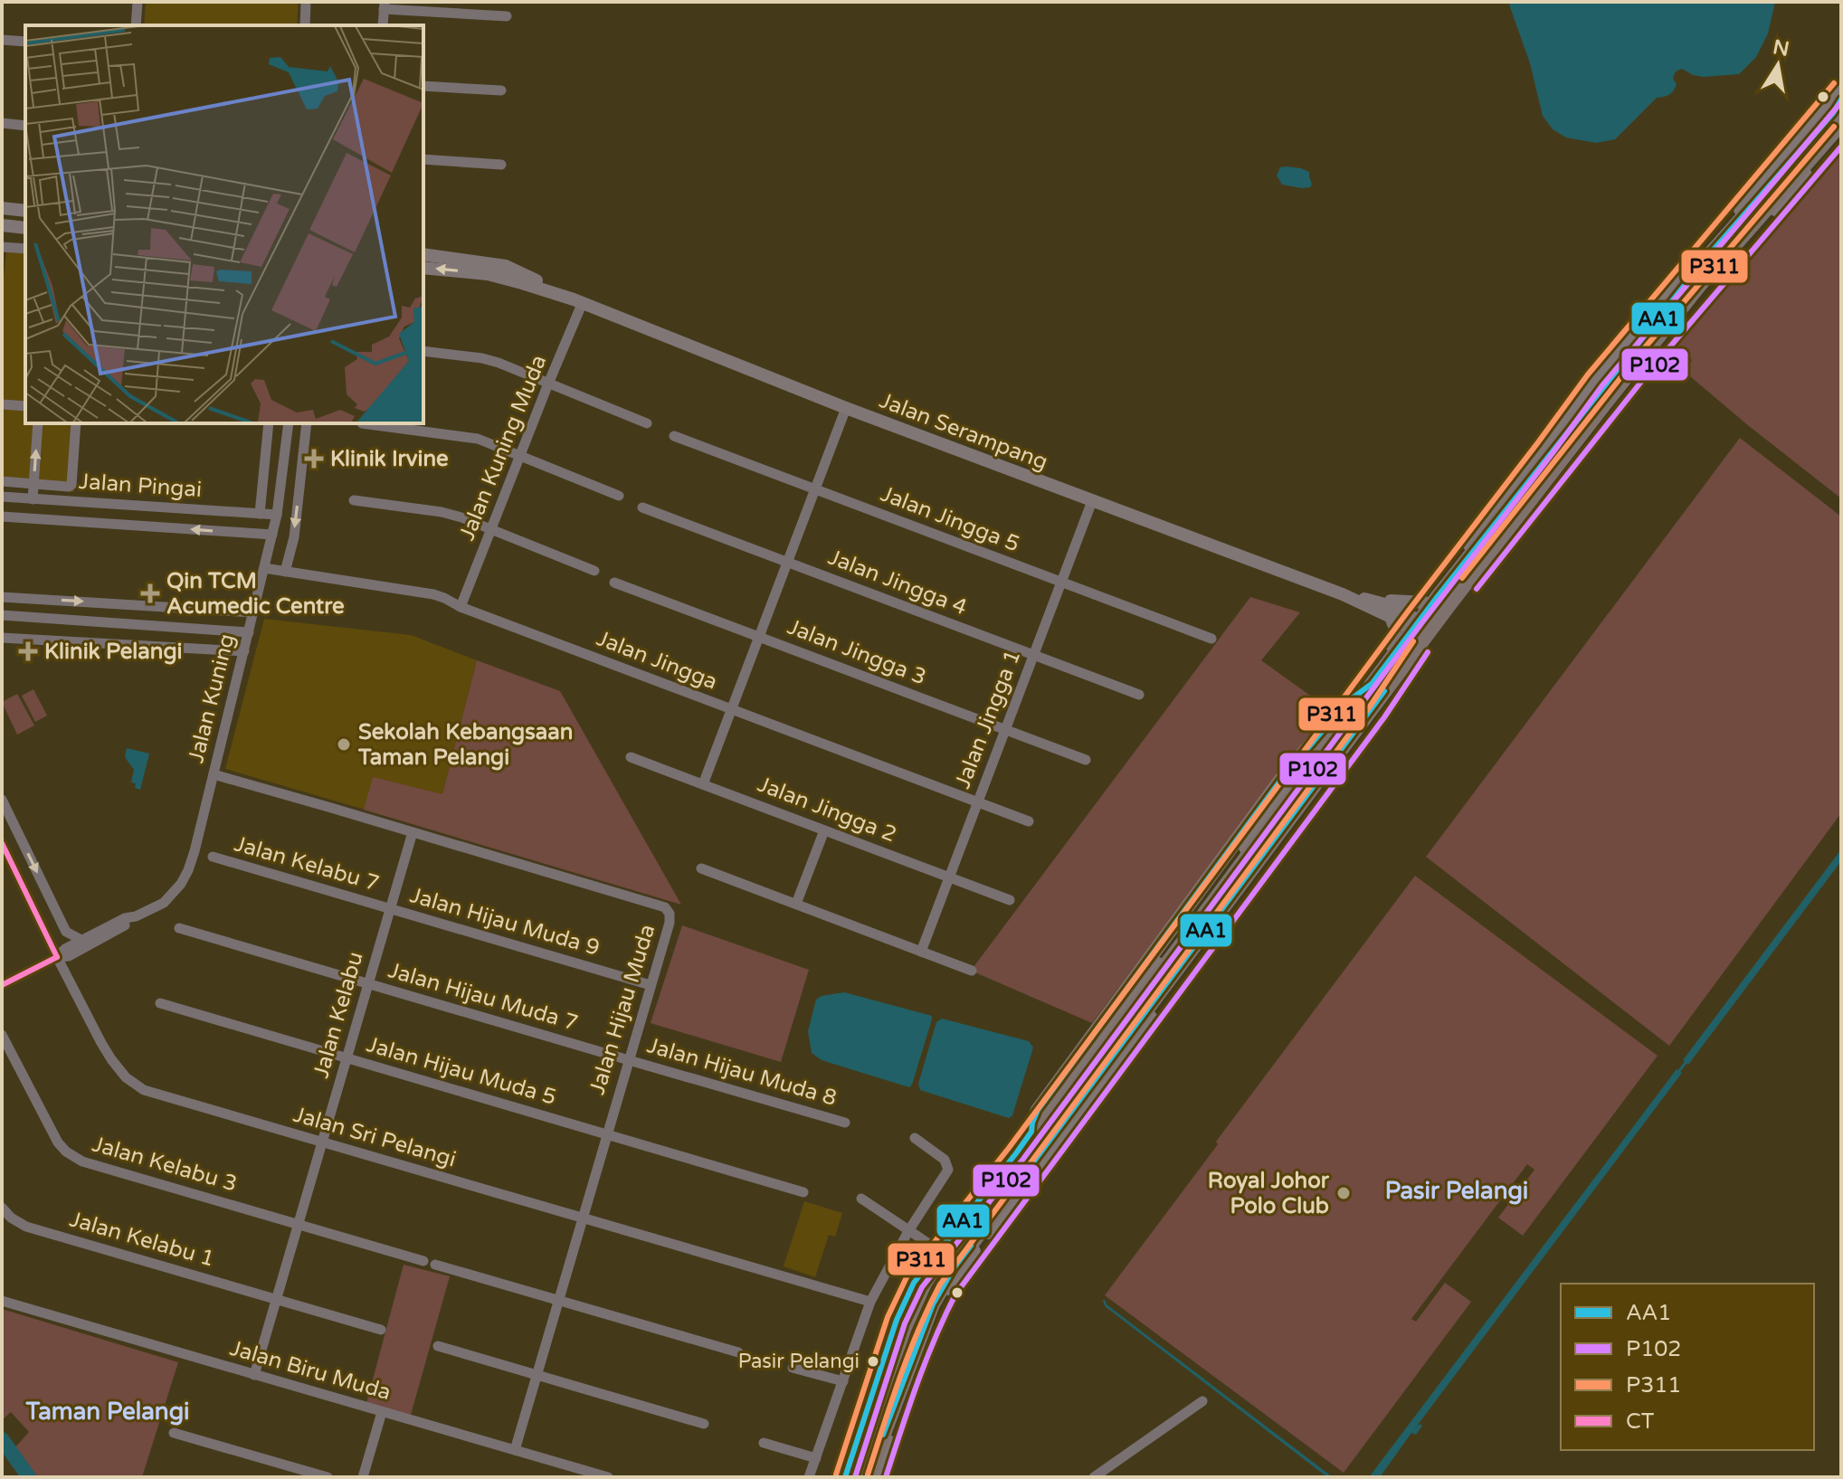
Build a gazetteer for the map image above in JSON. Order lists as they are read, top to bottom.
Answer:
{
  "streets": {
    "main road": ["Jalan Serampang"],
    "street": [
      "Jalan Kuning Muda",
      "Jalan Pingai",
      "Jalan Jingga 5",
      "Jalan Jingga 4",
      "Jalan Jingga 3",
      "Jalan Jingga",
      "Jalan Kuning",
      "Jalan Jingga 1",
      "Jalan Jingga 2",
      "Jalan Kelabu 7",
      "Jalan Hijau Muda 9",
      "Jalan Hijau Muda 7",
      "Jalan Hijau Muda",
      "Jalan Kelabu",
      "Jalan Hijau Muda 5",
      "Jalan Hijau Muda 8",
      "Jalan Sri Pelangi",
      "Jalan Kelabu 3",
      "Jalan Kelabu 1",
      "Jalan Biru Muda"
    ]
  },
  "crossings": [
    ["Jalan Serampang", "Jalan Kuning Muda"],
    ["Jalan Serampang", "Jalan Jingga 1"],
    ["Jalan Kuning Muda", "Jalan Jingga"],
    ["Jalan Pingai", "Jalan Kuning"],
    ["Jalan Jingga 5", "Jalan Jingga 1"],
    ["Jalan Jingga 4", "Jalan Jingga 1"],
    ["Jalan Jingga 3", "Jalan Jingga 1"],
    ["Jalan Jingga", "Jalan Kuning"],
    ["Jalan Jingga", "Jalan Jingga 1"],
    ["Jalan Kuning", "Jalan Hijau Muda"],
    ["Jalan Kuning", "Jalan Sri Pelangi"],
    ["Jalan Jingga 1", "Jalan Jingga 2"],
    ["Jalan Kelabu 7", "Jalan Hijau Muda 9"],
    ["Jalan Kelabu 7", "Jalan Kelabu"],
    ["Jalan Hijau Muda 9", "Jalan Hijau Muda"],
    ["Jalan Hijau Muda 9", "Jalan Kelabu"],
    ["Jalan Hijau Muda 7", "Jalan Hijau Muda"],
    ["Jalan Hijau Muda 7", "Jalan Kelabu"],
    ["Jalan Hijau Muda 7", "Jalan Hijau Muda 8"],
    ["Jalan Hijau Muda", "Jalan Kelabu"],
    ["Jalan Hijau Muda", "Jalan Hijau Muda 5"],
    ["Jalan Hijau Muda", "Jalan Hijau Muda 8"],
    ["Jalan Hijau Muda", "Jalan Sri Pelangi"],
    ["Jalan Hijau Muda", "Jalan Biru Muda"],
    ["Jalan Kelabu", "Jalan Hijau Muda 5"],
    ["Jalan Kelabu", "Jalan Sri Pelangi"],
    ["Jalan Kelabu", "Jalan Kelabu 3"],
    ["Jalan Kelabu", "Jalan Kelabu 1"],
    ["Jalan Kelabu", "Jalan Biru Muda"]
  ],
  "districts": ["Pasir Pelangi", "Taman Pelangi"],
  "places": {
    "health": ["Klinik Irvine", "Qin TCM Acumedic Centre", "Klinik Pelangi"],
    "other": ["Sekolah Kebangsaan Taman Pelangi", "Royal Johor Polo Club", "Pasir Pelangi"]
  },
  "lines": [
    "transit line P311",
    "transit line AA1",
    "transit line P102",
    "transit line CT"
  ],
  "legend": [
    "AA1",
    "P102",
    "P311",
    "CT"
  ],
  "north": "top"
}
